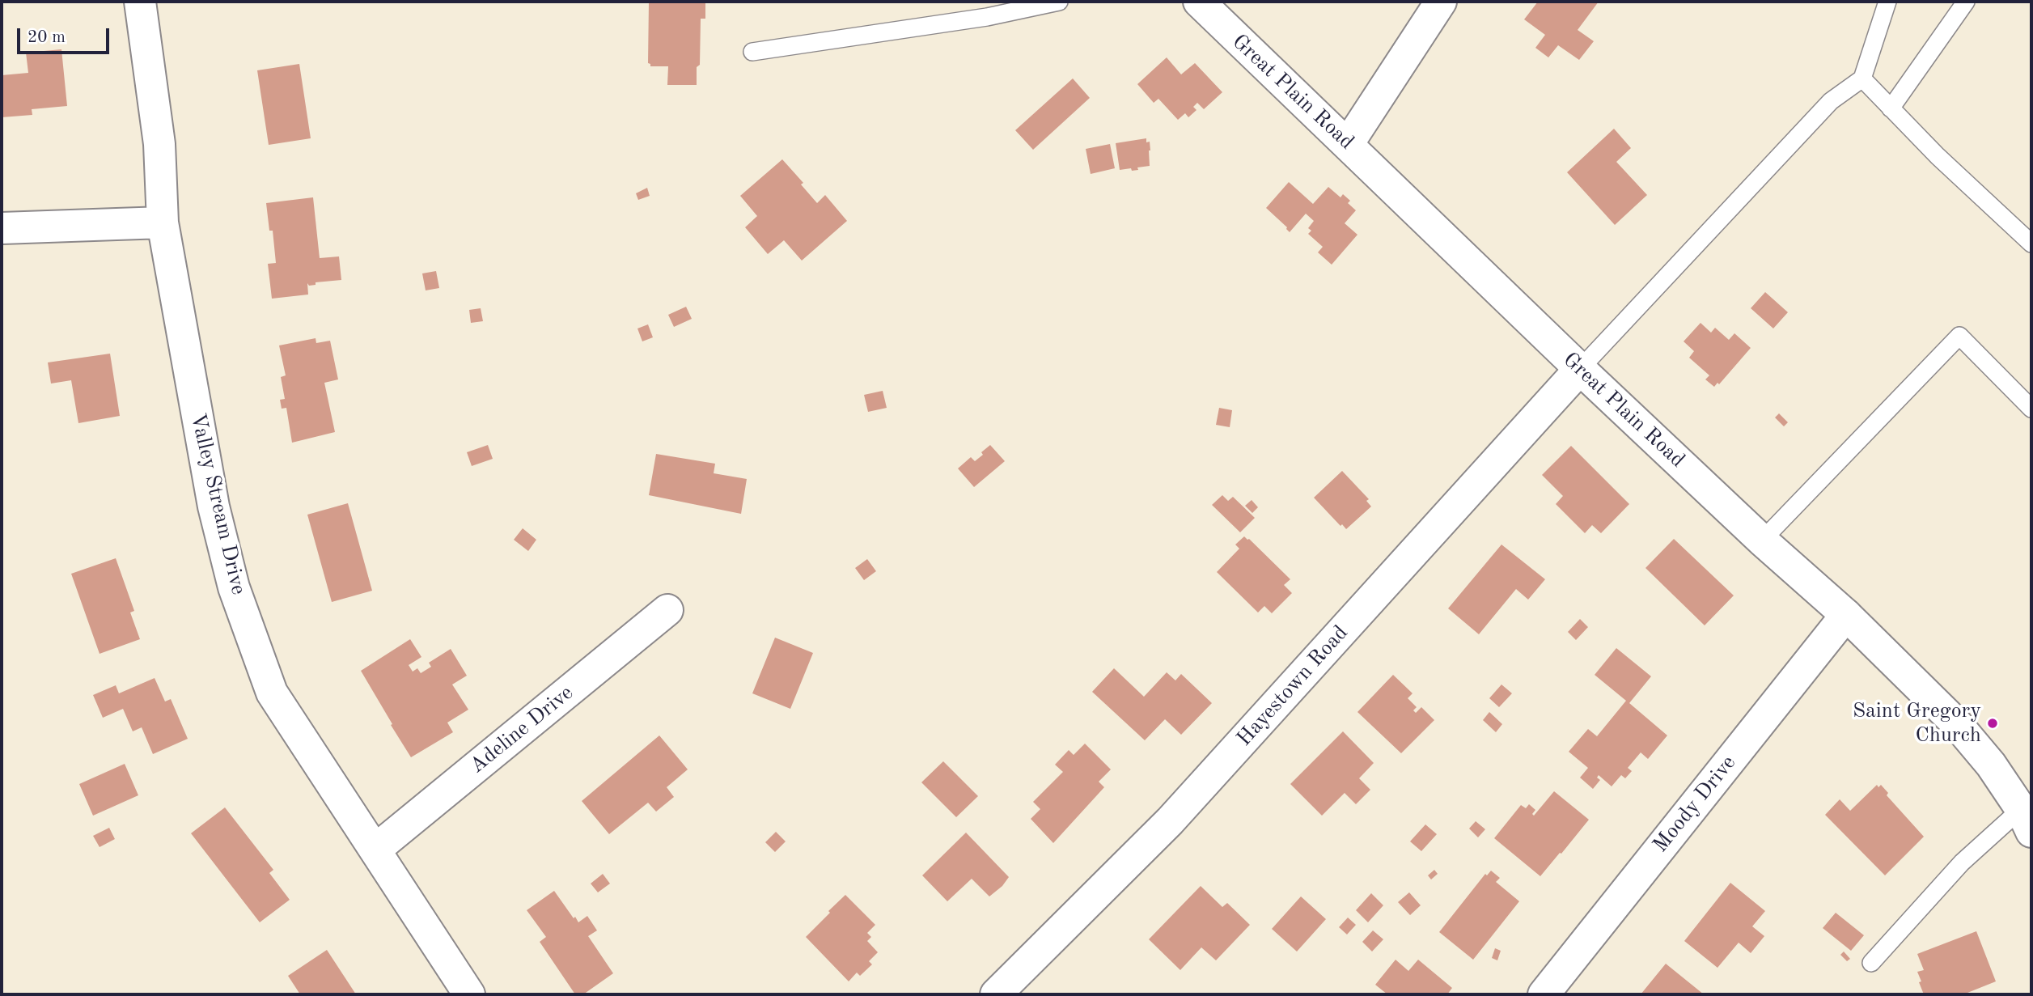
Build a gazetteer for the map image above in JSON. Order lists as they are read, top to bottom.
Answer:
{
  "streets": {
    "street": [
      "Great Plain Road",
      "Valley Stream Drive",
      "Hayestown Road",
      "Adeline Drive",
      "Moody Drive"
    ]
  },
  "crossings": [
    ["Great Plain Road", "Hayestown Road"],
    ["Great Plain Road", "Moody Drive"],
    ["Valley Stream Drive", "Adeline Drive"]
  ],
  "places": ["Saint Gregory Church"],
  "scale_bar": "20 m"
}
